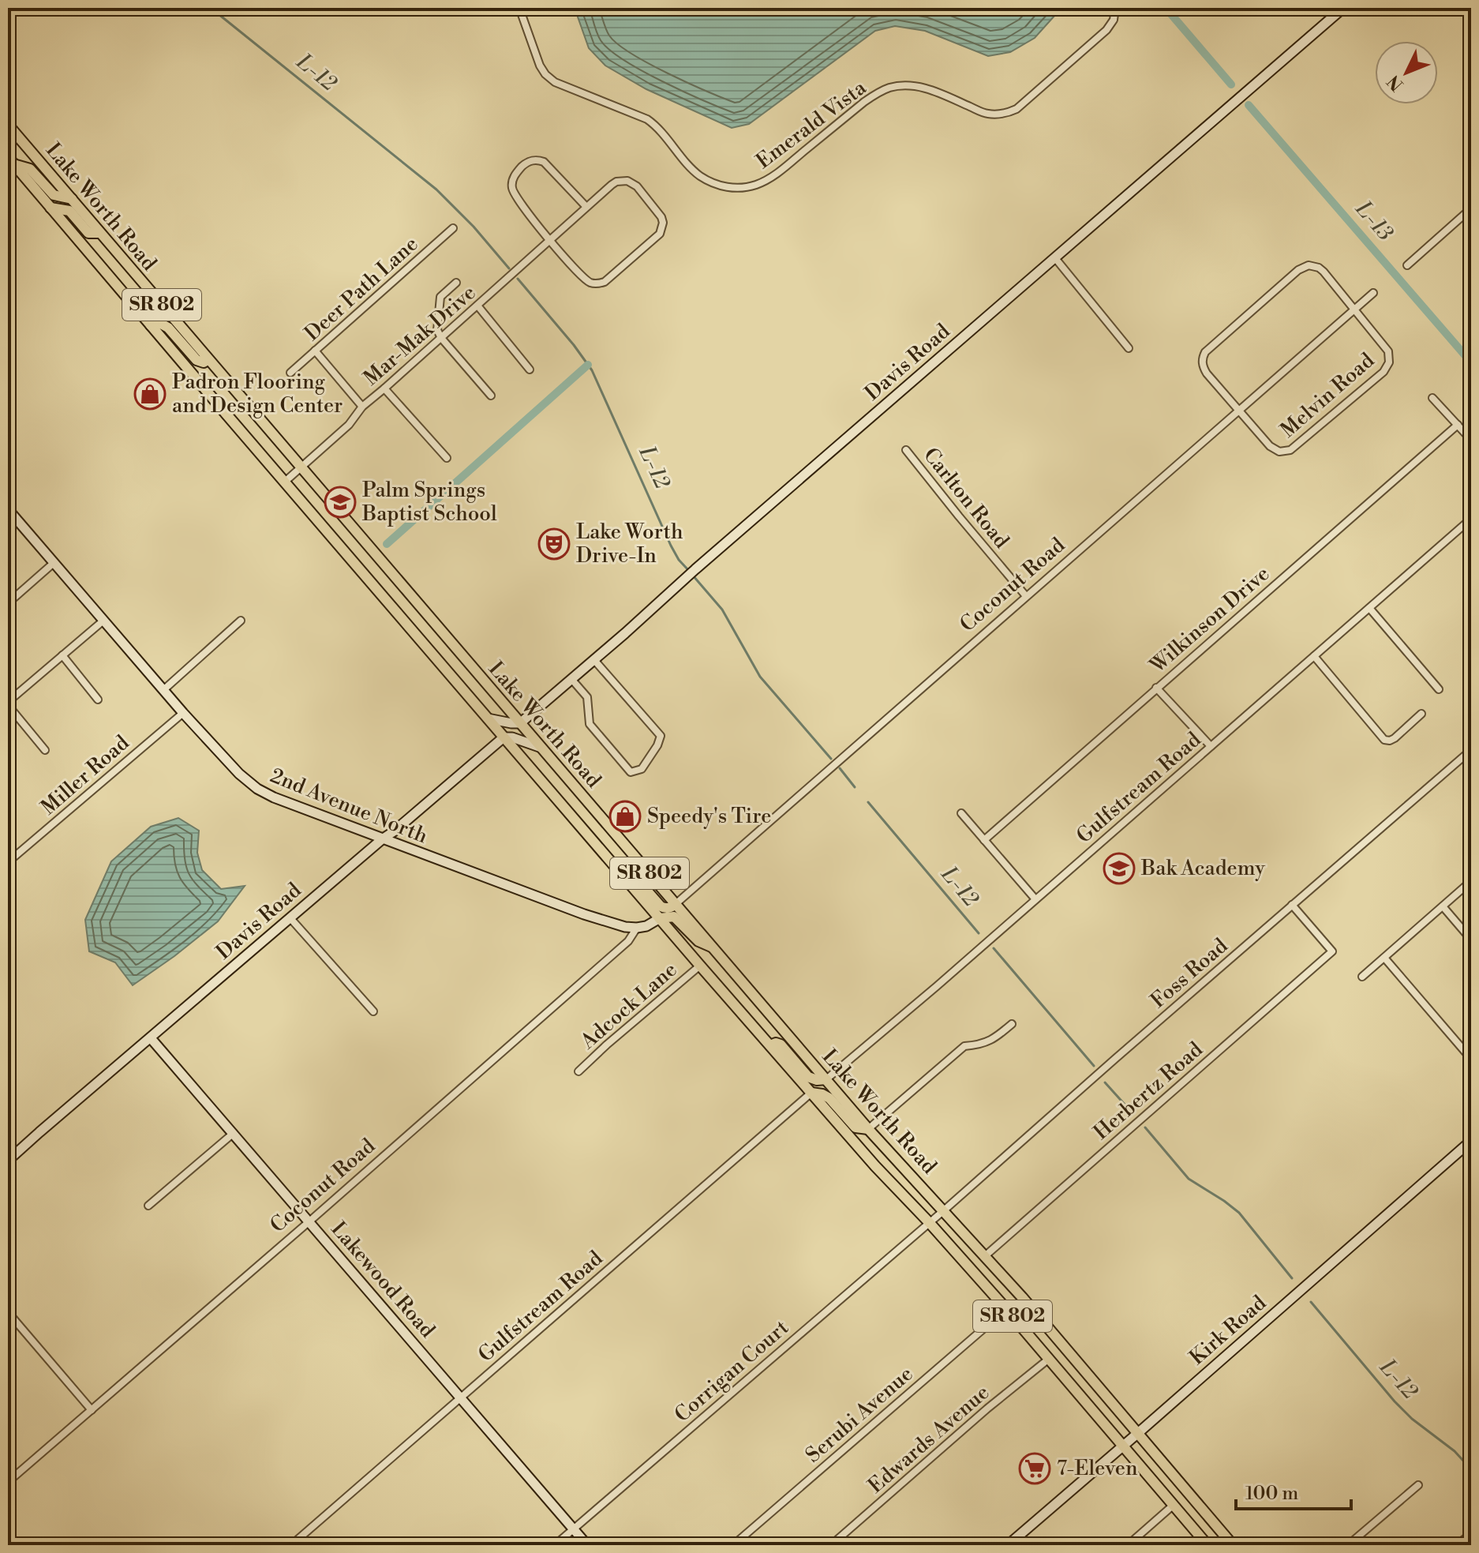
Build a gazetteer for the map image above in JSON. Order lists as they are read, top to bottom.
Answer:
{
  "streets": {
    "main road": ["Lake Worth Road", "SR 802"],
    "street": [
      "Emerald Vista",
      "Deer Path Lane",
      "Mar-Mak Drive",
      "Davis Road",
      "Melvin Road",
      "Carlton Road",
      "Coconut Road",
      "Wilkinson Drive",
      "Miller Road",
      "Gulfstream Road",
      "2nd Avenue North",
      "Foss Road",
      "Adcock Lane",
      "Herbertz Road",
      "Lakewood Road",
      "Kirk Road",
      "Corrigan Court",
      "Serubi Avenue",
      "Edwards Avenue"
    ]
  },
  "crossings": [
    ["Lake Worth Road", "Mar-Mak Drive"],
    ["Lake Worth Road", "Davis Road"],
    ["Lake Worth Road", "Coconut Road"],
    ["Lake Worth Road", "Gulfstream Road"],
    ["Lake Worth Road", "Foss Road"],
    ["Lake Worth Road", "Adcock Lane"],
    ["Lake Worth Road", "Herbertz Road"],
    ["Lake Worth Road", "Kirk Road"],
    ["Lake Worth Road", "Corrigan Court"],
    ["Lake Worth Road", "Serubi Avenue"],
    ["Lake Worth Road", "Edwards Avenue"],
    ["Davis Road", "2nd Avenue North"],
    ["Davis Road", "Lakewood Road"],
    ["Melvin Road", "Coconut Road"],
    ["Carlton Road", "Coconut Road"],
    ["Coconut Road", "2nd Avenue North"],
    ["Coconut Road", "Lakewood Road"],
    ["Miller Road", "2nd Avenue North"],
    ["Gulfstream Road", "Lakewood Road"],
    ["Foss Road", "Herbertz Road"],
    ["Foss Road", "Corrigan Court"],
    ["Lakewood Road", "Corrigan Court"]
  ],
  "water": ["L-12", "L-13"],
  "places": {
    "shop": ["Padron Flooring and Design Center", "Speedy's Tire"],
    "school or university": ["Palm Springs Baptist School", "Bak Academy"],
    "theatre": ["Lake Worth Drive-In"],
    "supermarket": ["7-Eleven"]
  },
  "scale_bar": "100 m",
  "north": "bottom left"
}
